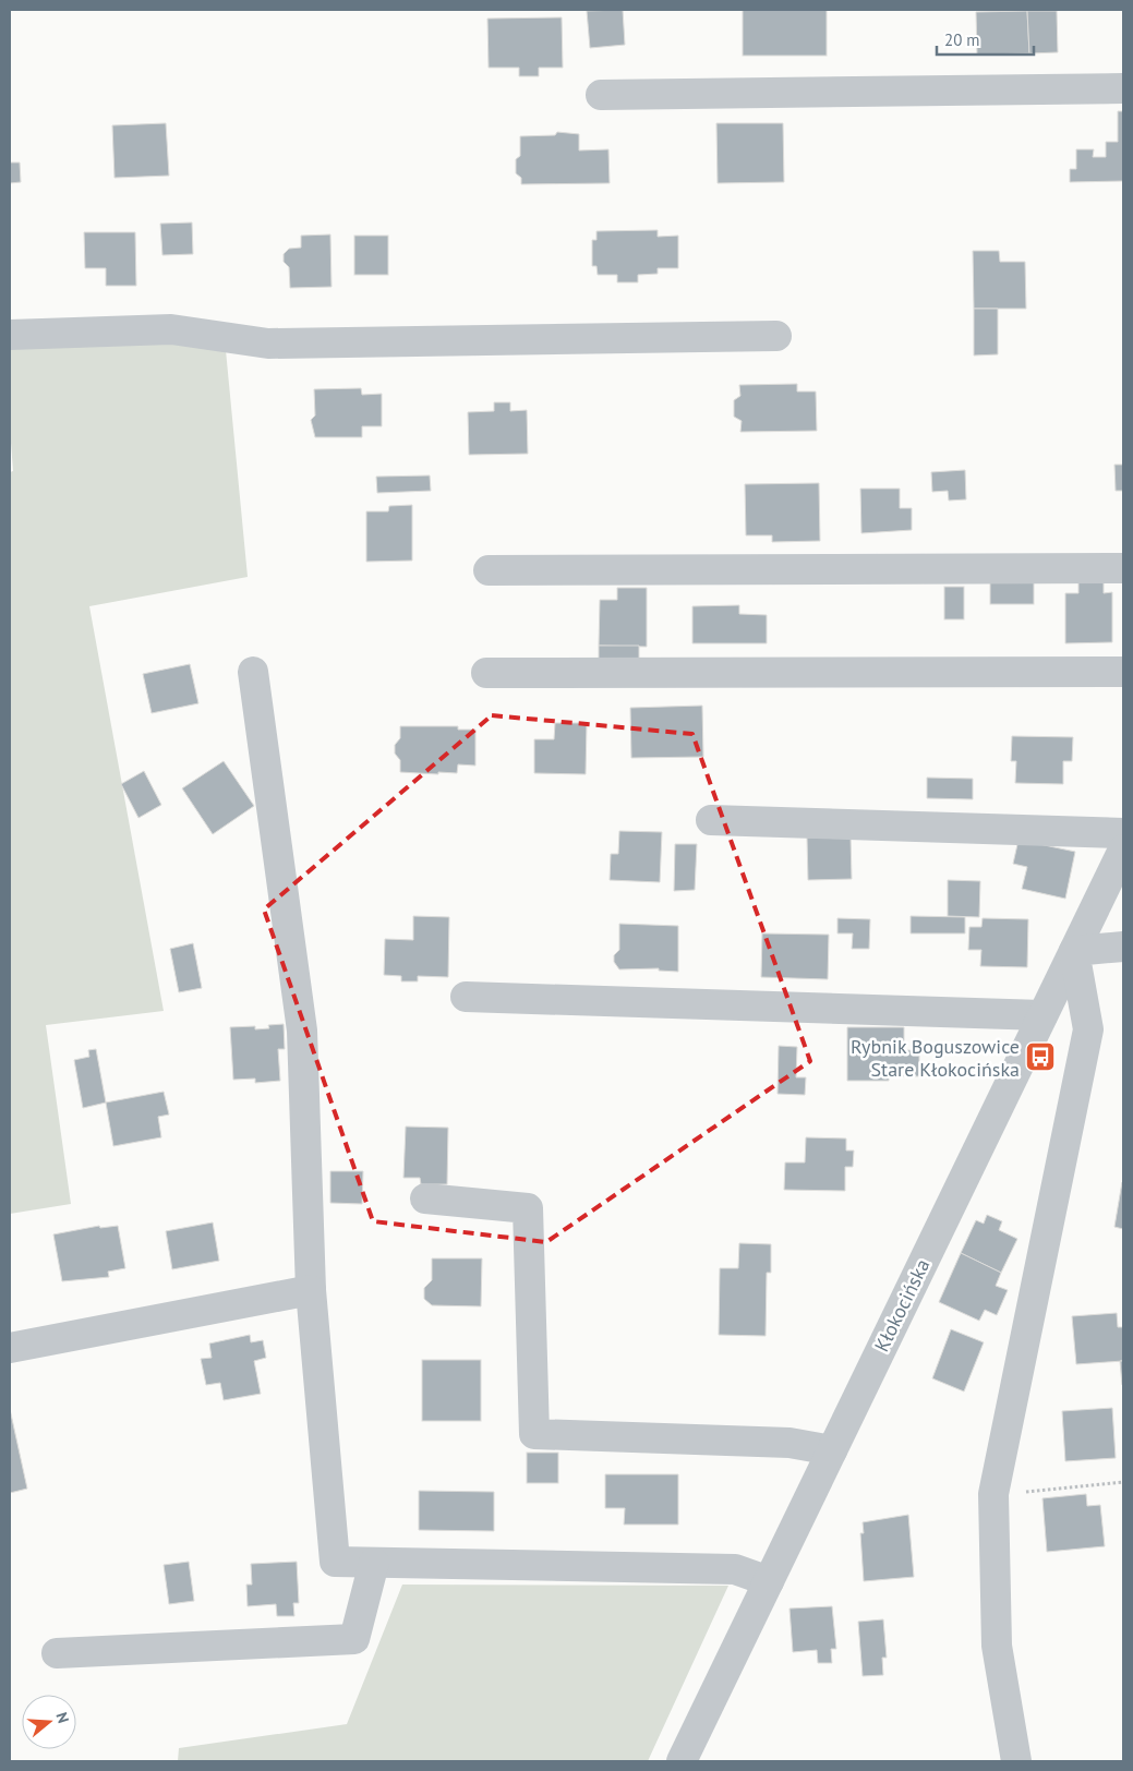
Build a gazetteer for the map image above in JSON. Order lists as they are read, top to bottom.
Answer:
{
  "streets": {
    "street": ["Kłokocińska"]
  },
  "places": {
    "bus stop": ["Rybnik Boguszowice Stare Kłokocińska"]
  },
  "scale_bar": "20 m",
  "north": "right"
}
